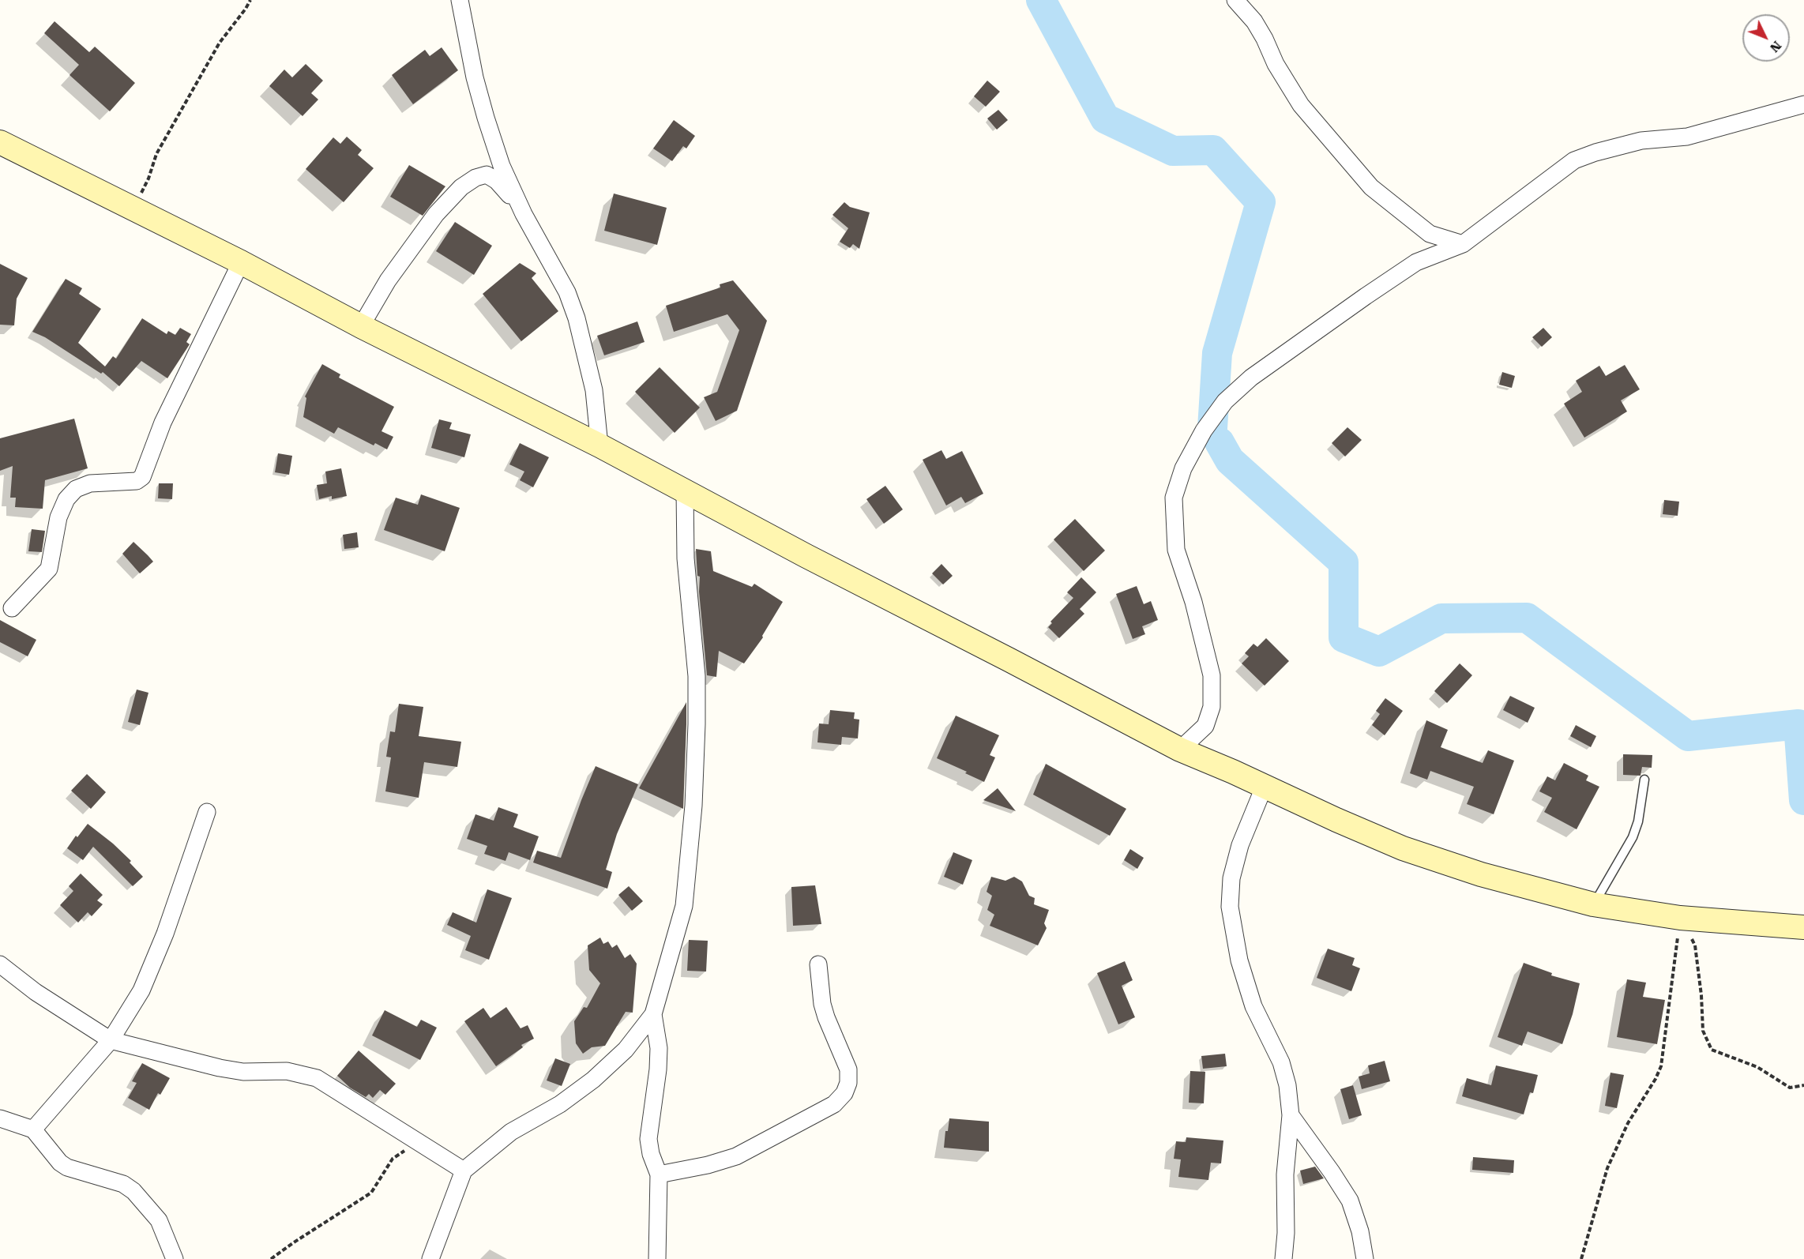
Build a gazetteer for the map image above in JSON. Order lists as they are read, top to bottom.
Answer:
{
  "north": "bottom right"
}
